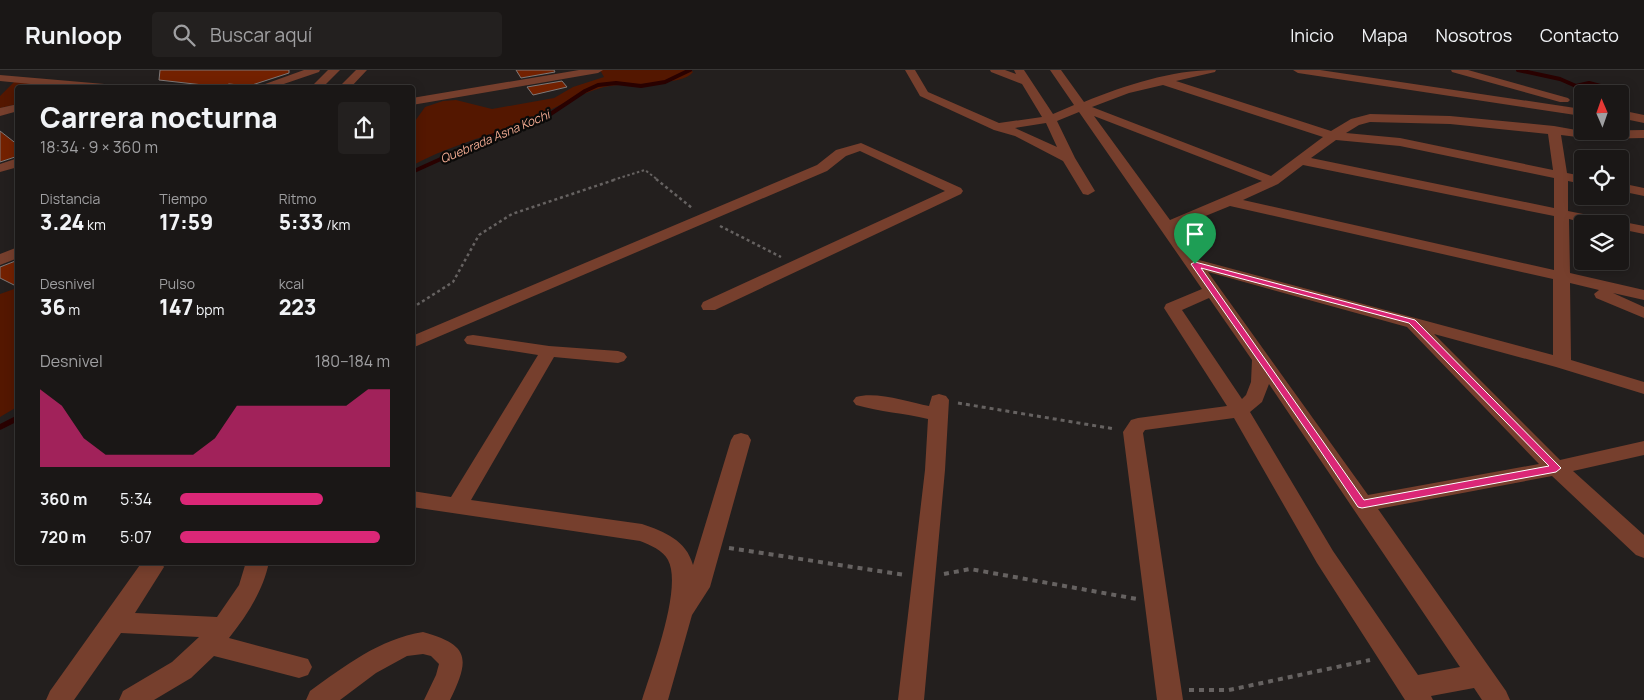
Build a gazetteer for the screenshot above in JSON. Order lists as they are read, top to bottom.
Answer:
{
  "water": ["Quebrada Asna Kochi"],
  "north": "top",
  "page": {
    "header": "Runloop",
    "search": "Buscar aquí",
    "nav": [
      "Inicio",
      "Mapa",
      "Nosotros",
      "Contacto"
    ],
    "heading": ["Carrera nocturna", "18:34 · 9 × 360 m"],
    "stats": [
      ["Distancia", "3.24 km"],
      ["Tiempo", "17:59"],
      ["Ritmo", "5:33 /km"],
      ["Desnivel", "36 m"],
      ["Pulso", "147 bpm"],
      ["kcal", "223"]
    ],
    "chart": ["Desnivel", "180–184 m"],
    "list": [
      {
        "name": "360 m",
        "note": "5:34"
      },
      {
        "name": "720 m",
        "note": "5:07"
      }
    ]
  }
}
